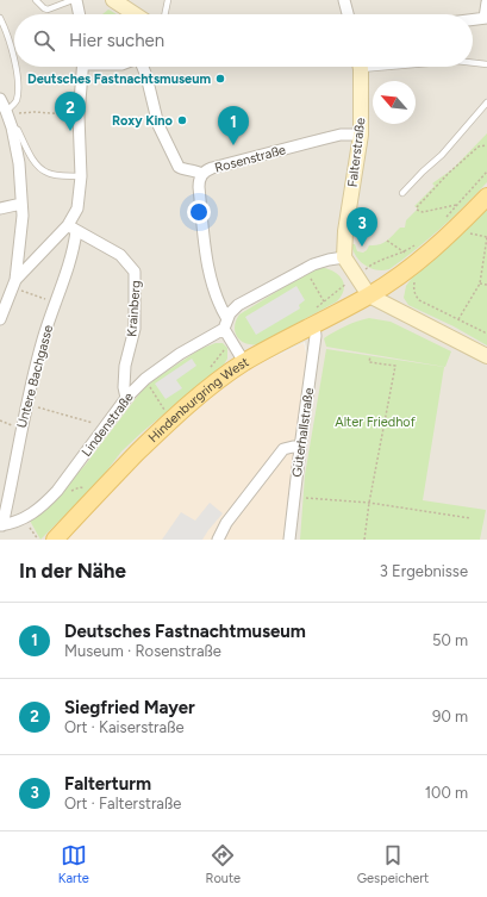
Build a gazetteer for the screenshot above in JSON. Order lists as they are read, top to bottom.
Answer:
{
  "streets": {
    "main road": ["Hindenburgring West"],
    "street": [
      "Falterstraße",
      "Rosenstraße",
      "Krainberg",
      "Untere Bachgasse",
      "Lindenstraße",
      "Güterhallstraße"
    ]
  },
  "crossings": [
    ["Falterstraße", "Rosenstraße"],
    ["Falterstraße", "Lindenstraße"],
    ["Rosenstraße", "Lindenstraße"],
    ["Krainberg", "Untere Bachgasse"],
    ["Krainberg", "Lindenstraße"],
    ["Untere Bachgasse", "Lindenstraße"],
    ["Hindenburgring West", "Güterhallstraße"]
  ],
  "parks": ["Alter Friedhof"],
  "places": ["Deutsches Fastnachtsmuseum", "Roxy Kino"],
  "north": "top left",
  "page": {
    "search": "Hier suchen",
    "pins": ["2", "1", "3"],
    "heading": ["In der Nähe", "3 Ergebnisse"],
    "list": [
      {
        "mark": "1",
        "name": "Deutsches Fastnachtmuseum",
        "note": "Museum · Rosenstraße",
        "value": "50 m"
      },
      {
        "mark": "2",
        "name": "Siegfried Mayer",
        "note": "Ort · Kaiserstraße",
        "value": "90 m"
      },
      {
        "mark": "3",
        "name": "Falterturm",
        "note": "Ort · Falterstraße",
        "value": "100 m"
      }
    ],
    "nav": ["Karte", "Route", "Gespeichert"]
  }
}
